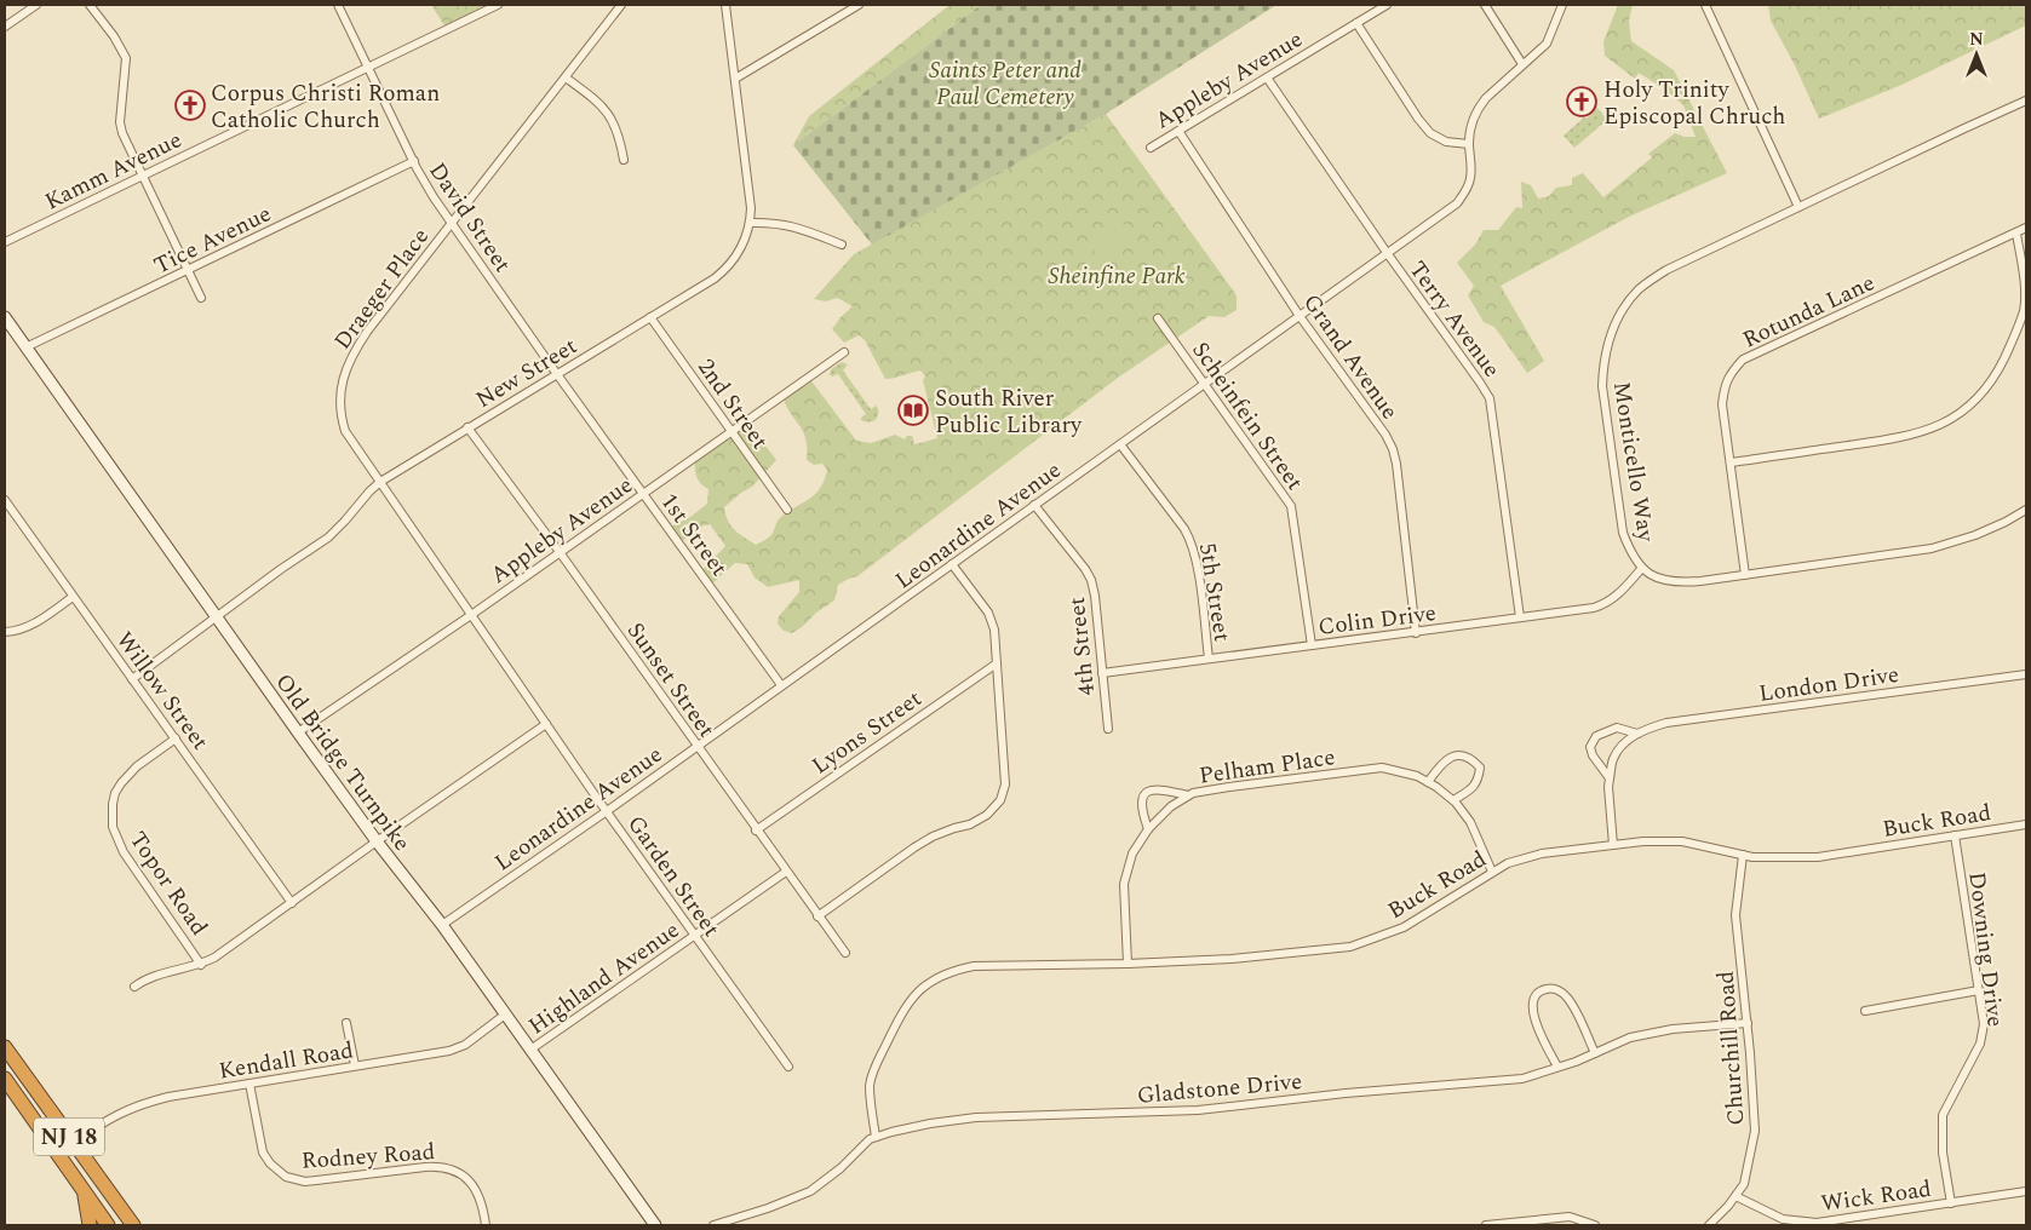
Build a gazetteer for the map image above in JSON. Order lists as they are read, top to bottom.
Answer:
{
  "streets": {
    "highway": ["NJ 18"],
    "street": [
      "Appleby Avenue",
      "Kamm Avenue",
      "David Street",
      "Tice Avenue",
      "Draeger Place",
      "Rotunda Lane",
      "Terry Avenue",
      "Grand Avenue",
      "New Street",
      "2nd Street",
      "Scheinfein Street",
      "Monticello Way",
      "Leonardine Avenue",
      "1st Street",
      "5th Street",
      "Colin Drive",
      "4th Street",
      "Sunset Street",
      "London Drive",
      "Willow Street",
      "Lyons Street",
      "Old Bridge Turnpike",
      "Pelham Place",
      "Buck Road",
      "Garden Street",
      "Topor Road",
      "Downing Drive",
      "Highland Avenue",
      "Churchill Road",
      "Kendall Road",
      "Gladstone Drive",
      "Rodney Road",
      "Wick Road"
    ]
  },
  "crossings": [
    ["Appleby Avenue", "Draeger Place"],
    ["Appleby Avenue", "Terry Avenue"],
    ["Appleby Avenue", "Grand Avenue"],
    ["Appleby Avenue", "2nd Street"],
    ["Appleby Avenue", "1st Street"],
    ["Appleby Avenue", "Sunset Street"],
    ["Appleby Avenue", "Old Bridge Turnpike"],
    ["Appleby Avenue", "Garden Street"],
    ["Kamm Avenue", "David Street"],
    ["David Street", "Tice Avenue"],
    ["David Street", "Draeger Place"],
    ["David Street", "New Street"],
    ["David Street", "1st Street"],
    ["Tice Avenue", "Old Bridge Turnpike"],
    ["Draeger Place", "New Street"],
    ["Draeger Place", "Garden Street"],
    ["Rotunda Lane", "Monticello Way"],
    ["Terry Avenue", "Leonardine Avenue"],
    ["Terry Avenue", "Colin Drive"],
    ["Grand Avenue", "Leonardine Avenue"],
    ["Grand Avenue", "Colin Drive"],
    ["New Street", "2nd Street"],
    ["New Street", "1st Street"],
    ["New Street", "Sunset Street"],
    ["New Street", "Willow Street"],
    ["New Street", "Old Bridge Turnpike"],
    ["Scheinfein Street", "Leonardine Avenue"],
    ["Scheinfein Street", "Colin Drive"],
    ["Monticello Way", "Colin Drive"],
    ["Leonardine Avenue", "1st Street"],
    ["Leonardine Avenue", "5th Street"],
    ["Leonardine Avenue", "4th Street"],
    ["Leonardine Avenue", "Sunset Street"],
    ["Leonardine Avenue", "Old Bridge Turnpike"],
    ["Leonardine Avenue", "Garden Street"],
    ["5th Street", "Colin Drive"],
    ["Colin Drive", "4th Street"],
    ["Sunset Street", "Lyons Street"],
    ["Sunset Street", "Highland Avenue"],
    ["London Drive", "Buck Road"],
    ["Willow Street", "Topor Road"],
    ["Old Bridge Turnpike", "Highland Avenue"],
    ["Old Bridge Turnpike", "Kendall Road"],
    ["Pelham Place", "Buck Road"],
    ["Buck Road", "Downing Drive"],
    ["Buck Road", "Churchill Road"],
    ["Buck Road", "Gladstone Drive"],
    ["Garden Street", "Highland Avenue"],
    ["Downing Drive", "Wick Road"],
    ["Churchill Road", "Gladstone Drive"],
    ["Churchill Road", "Wick Road"],
    ["Kendall Road", "NJ 18"],
    ["Kendall Road", "Rodney Road"]
  ],
  "parks": ["Saints Peter and Paul Cemetery", "Sheinfine Park"],
  "places": {
    "church": ["Holy Trinity Episcopal Chruch", "Corpus Christi Roman Catholic Church"],
    "library": ["South River Public Library"]
  },
  "north": "top"
}
